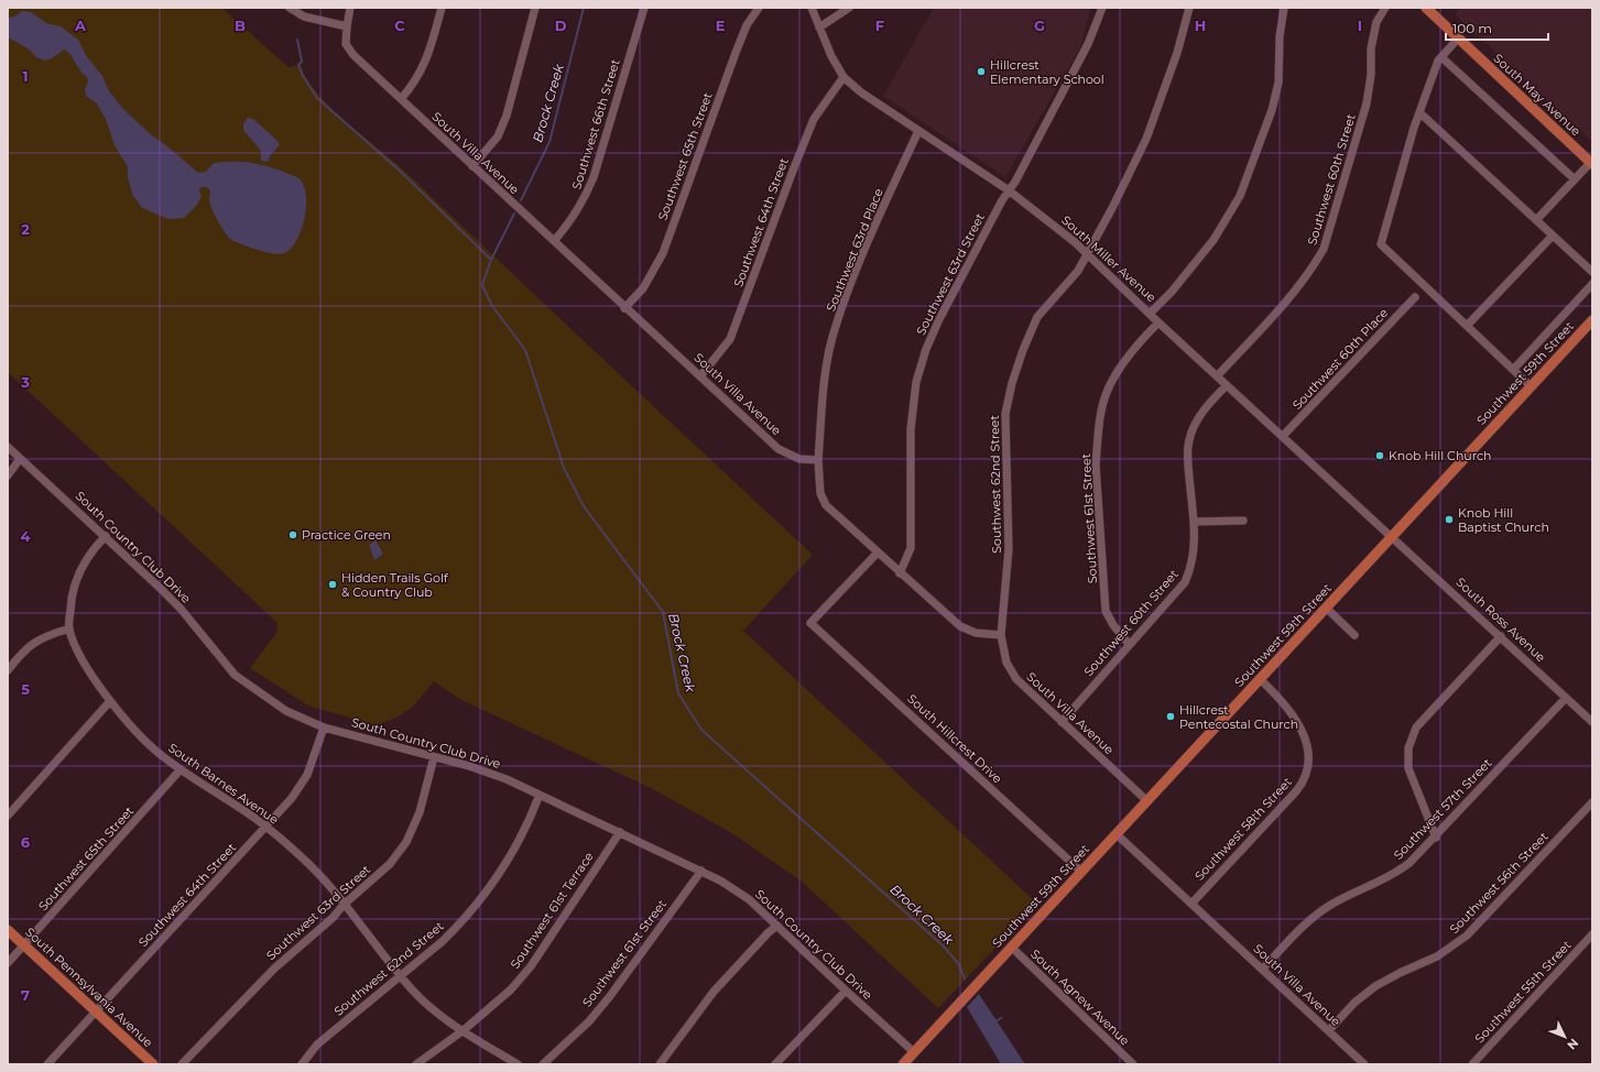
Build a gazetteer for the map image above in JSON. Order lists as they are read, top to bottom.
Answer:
{
  "streets": {
    "main road": ["South May Avenue", "Southwest 59th Street", "South Pennsylvania Avenue"],
    "street": [
      "Southwest 66th Street",
      "South Villa Avenue",
      "Southwest 65th Street",
      "Southwest 60th Street",
      "Southwest 64th Street",
      "Southwest 63rd Place",
      "South Miller Avenue",
      "Southwest 63rd Street",
      "Southwest 60th Place",
      "Southwest 62nd Street",
      "Southwest 61st Street",
      "South Country Club Drive",
      "South Ross Avenue",
      "South Hillcrest Drive",
      "South Barnes Avenue",
      "Southwest 57th Street",
      "Southwest 58th Street",
      "Southwest 56th Street",
      "Southwest 61st Terrace",
      "Southwest 55th Street",
      "South Agnew Avenue"
    ]
  },
  "crossings": [
    ["Southwest 66th Street", "South Villa Avenue"],
    ["South Villa Avenue", "Southwest 65th Street"],
    ["South Villa Avenue", "Southwest 60th Street"],
    ["South Villa Avenue", "Southwest 64th Street"],
    ["South Villa Avenue", "Southwest 63rd Place"],
    ["South Villa Avenue", "Southwest 59th Street"],
    ["South Villa Avenue", "Southwest 62nd Street"],
    ["South Villa Avenue", "Southwest 57th Street"],
    ["South Villa Avenue", "Southwest 58th Street"],
    ["South Villa Avenue", "Southwest 56th Street"],
    ["Southwest 65th Street", "South Barnes Avenue"],
    ["Southwest 65th Street", "South Pennsylvania Avenue"],
    ["Southwest 60th Street", "South Miller Avenue"],
    ["Southwest 60th Street", "Southwest 61st Street"],
    ["Southwest 64th Street", "South Miller Avenue"],
    ["Southwest 64th Street", "South Country Club Drive"],
    ["Southwest 64th Street", "South Barnes Avenue"],
    ["Southwest 64th Street", "South Pennsylvania Avenue"],
    ["Southwest 63rd Place", "South Miller Avenue"],
    ["South Miller Avenue", "Southwest 63rd Street"],
    ["South Miller Avenue", "Southwest 60th Place"],
    ["South Miller Avenue", "Southwest 59th Street"],
    ["South Miller Avenue", "Southwest 62nd Street"],
    ["South Miller Avenue", "Southwest 61st Street"],
    ["South Miller Avenue", "South Ross Avenue"],
    ["Southwest 63rd Street", "South Country Club Drive"],
    ["Southwest 63rd Street", "South Barnes Avenue"],
    ["Southwest 59th Street", "South Country Club Drive"],
    ["Southwest 59th Street", "South Ross Avenue"],
    ["Southwest 59th Street", "South Hillcrest Drive"],
    ["Southwest 59th Street", "Southwest 58th Street"],
    ["Southwest 59th Street", "South Agnew Avenue"],
    ["Southwest 62nd Street", "South Country Club Drive"],
    ["Southwest 62nd Street", "South Barnes Avenue"],
    ["Southwest 61st Street", "South Country Club Drive"],
    ["South Country Club Drive", "South Barnes Avenue"],
    ["South Country Club Drive", "Southwest 61st Terrace"],
    ["South Ross Avenue", "Southwest 57th Street"],
    ["South Barnes Avenue", "Southwest 61st Terrace"]
  ],
  "water": ["Brock Creek"],
  "places": [
    "Hillcrest Elementary School",
    "Knob Hill Church",
    "Knob Hill Baptist Church",
    "Practice Green",
    "Hidden Trails Golf & Country Club",
    "Hillcrest Pentecostal Church"
  ],
  "scale_bar": "100 m",
  "north": "bottom right",
  "grid": {
    "columns": [
      "A",
      "B",
      "C",
      "D",
      "E",
      "F",
      "G",
      "H",
      "I"
    ],
    "rows": [
      "1",
      "2",
      "3",
      "4",
      "5",
      "6",
      "7"
    ]
  }
}
